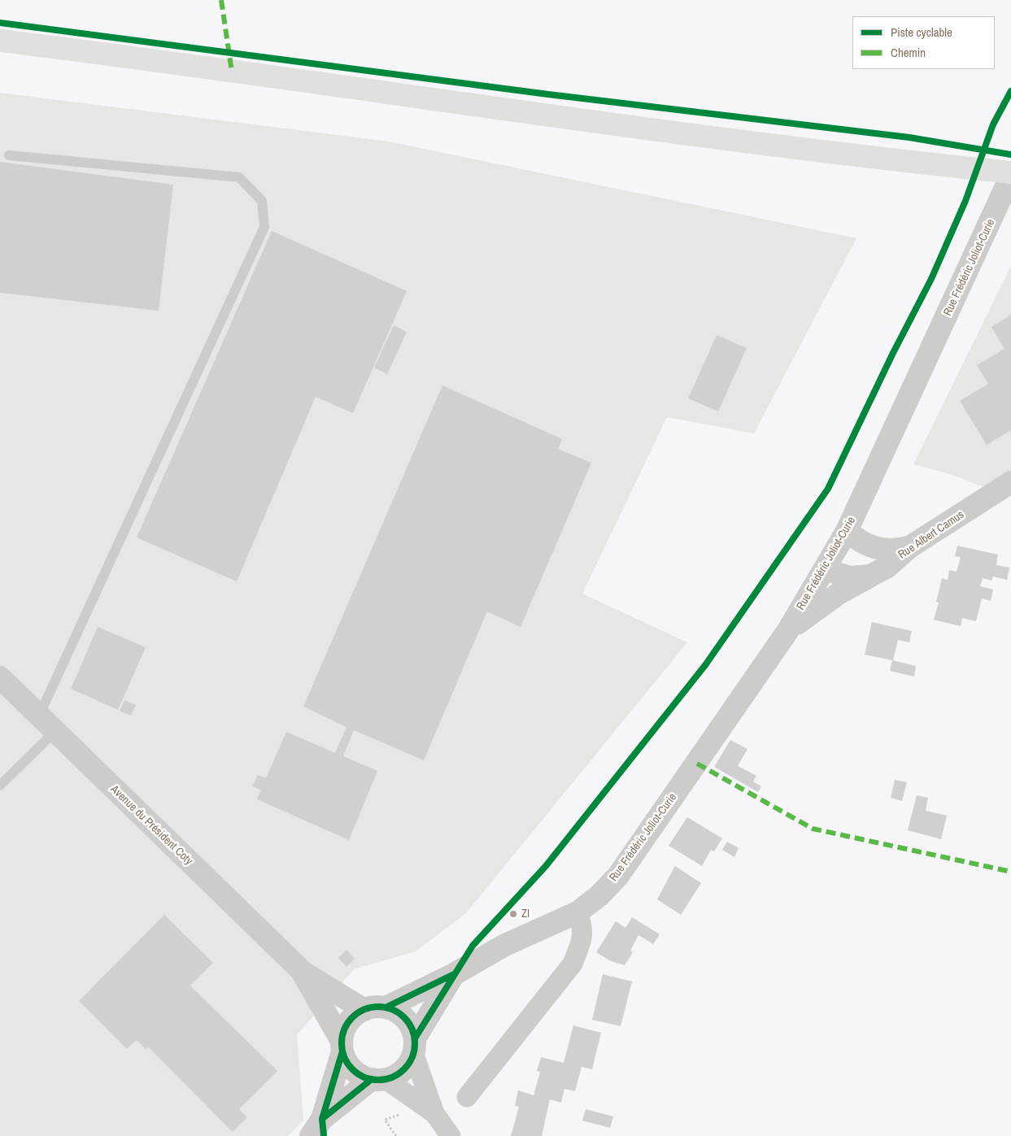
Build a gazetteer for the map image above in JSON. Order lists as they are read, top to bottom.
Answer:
{
  "streets": {
    "street": ["Rue Frédéric Joliot-Curie", "Rue Albert Camus", "Avenue du Président Coty"]
  },
  "crossings": [
    ["Rue Frédéric Joliot-Curie", "Rue Albert Camus"],
    ["Rue Frédéric Joliot-Curie", "Avenue du Président Coty"]
  ],
  "places": ["ZI"],
  "legend": ["Piste cyclable", "Chemin"]
}
